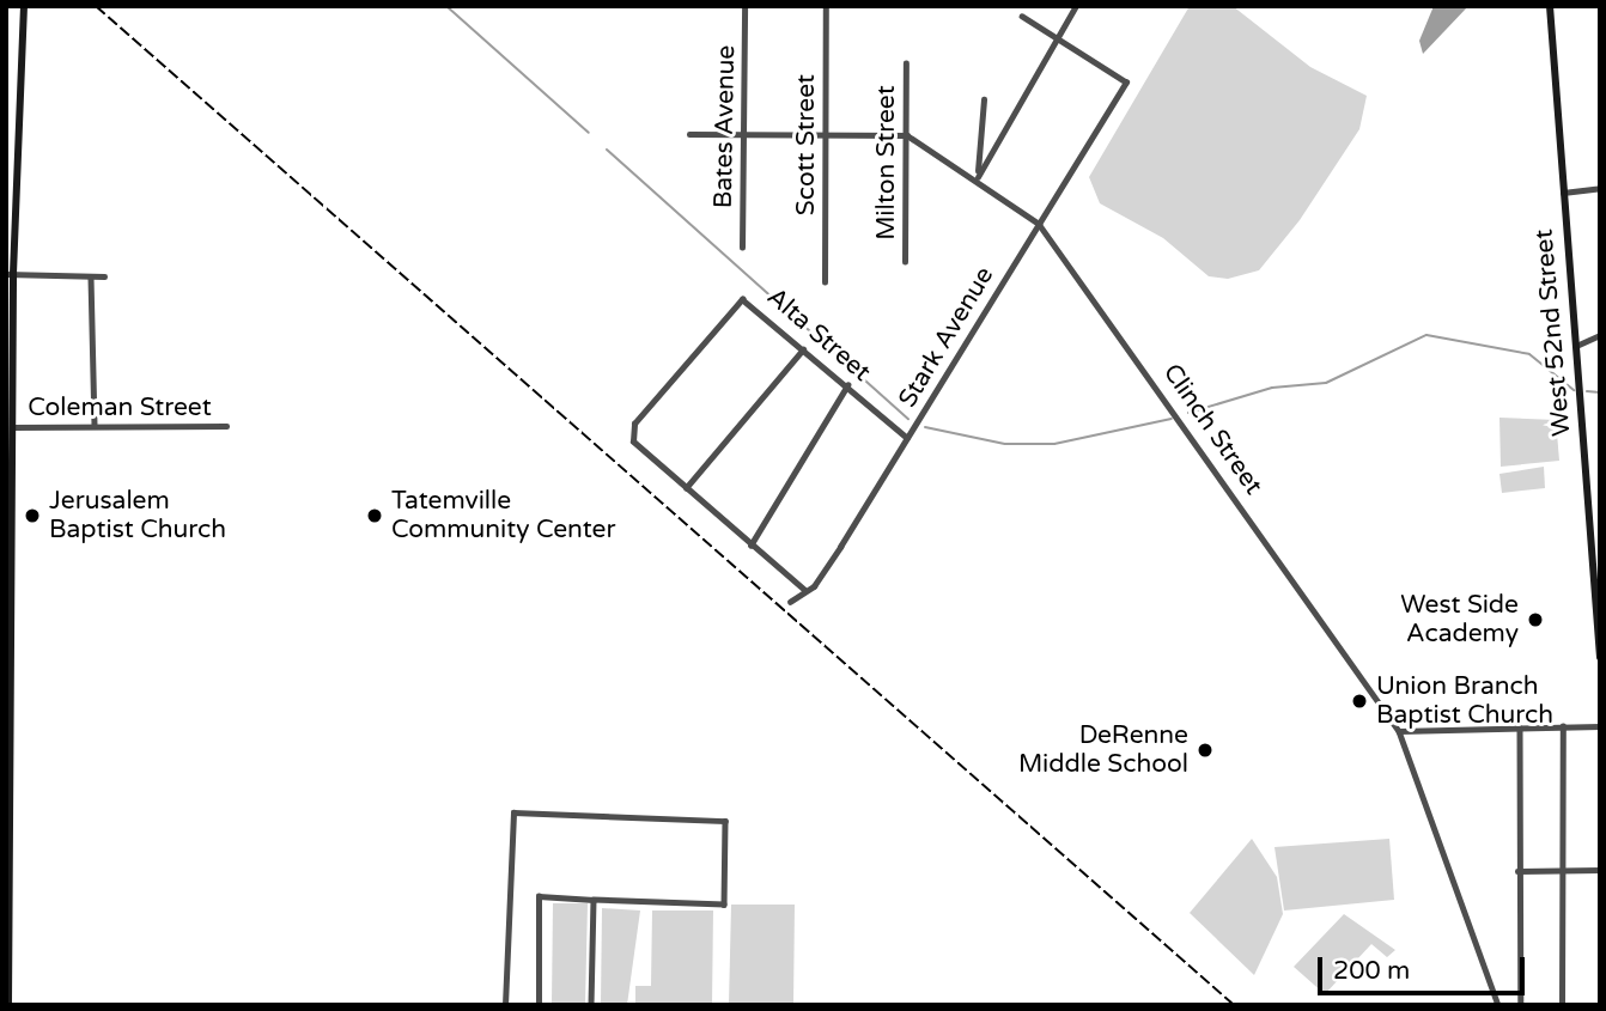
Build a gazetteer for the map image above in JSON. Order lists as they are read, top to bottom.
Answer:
{
  "streets": {
    "street": [
      "Bates Avenue",
      "Scott Street",
      "Milton Street",
      "West 52nd Street",
      "Alta Street",
      "Stark Avenue",
      "Coleman Street",
      "Clinch Street"
    ]
  },
  "crossings": [
    ["Milton Street", "Clinch Street"],
    ["Alta Street", "Stark Avenue"],
    ["Stark Avenue", "Clinch Street"]
  ],
  "places": [
    "Jerusalem Baptist Church",
    "Tatemville Community Center",
    "West Side Academy",
    "Union Branch Baptist Church",
    "DeRenne Middle School"
  ],
  "scale_bar": "200 m"
}
